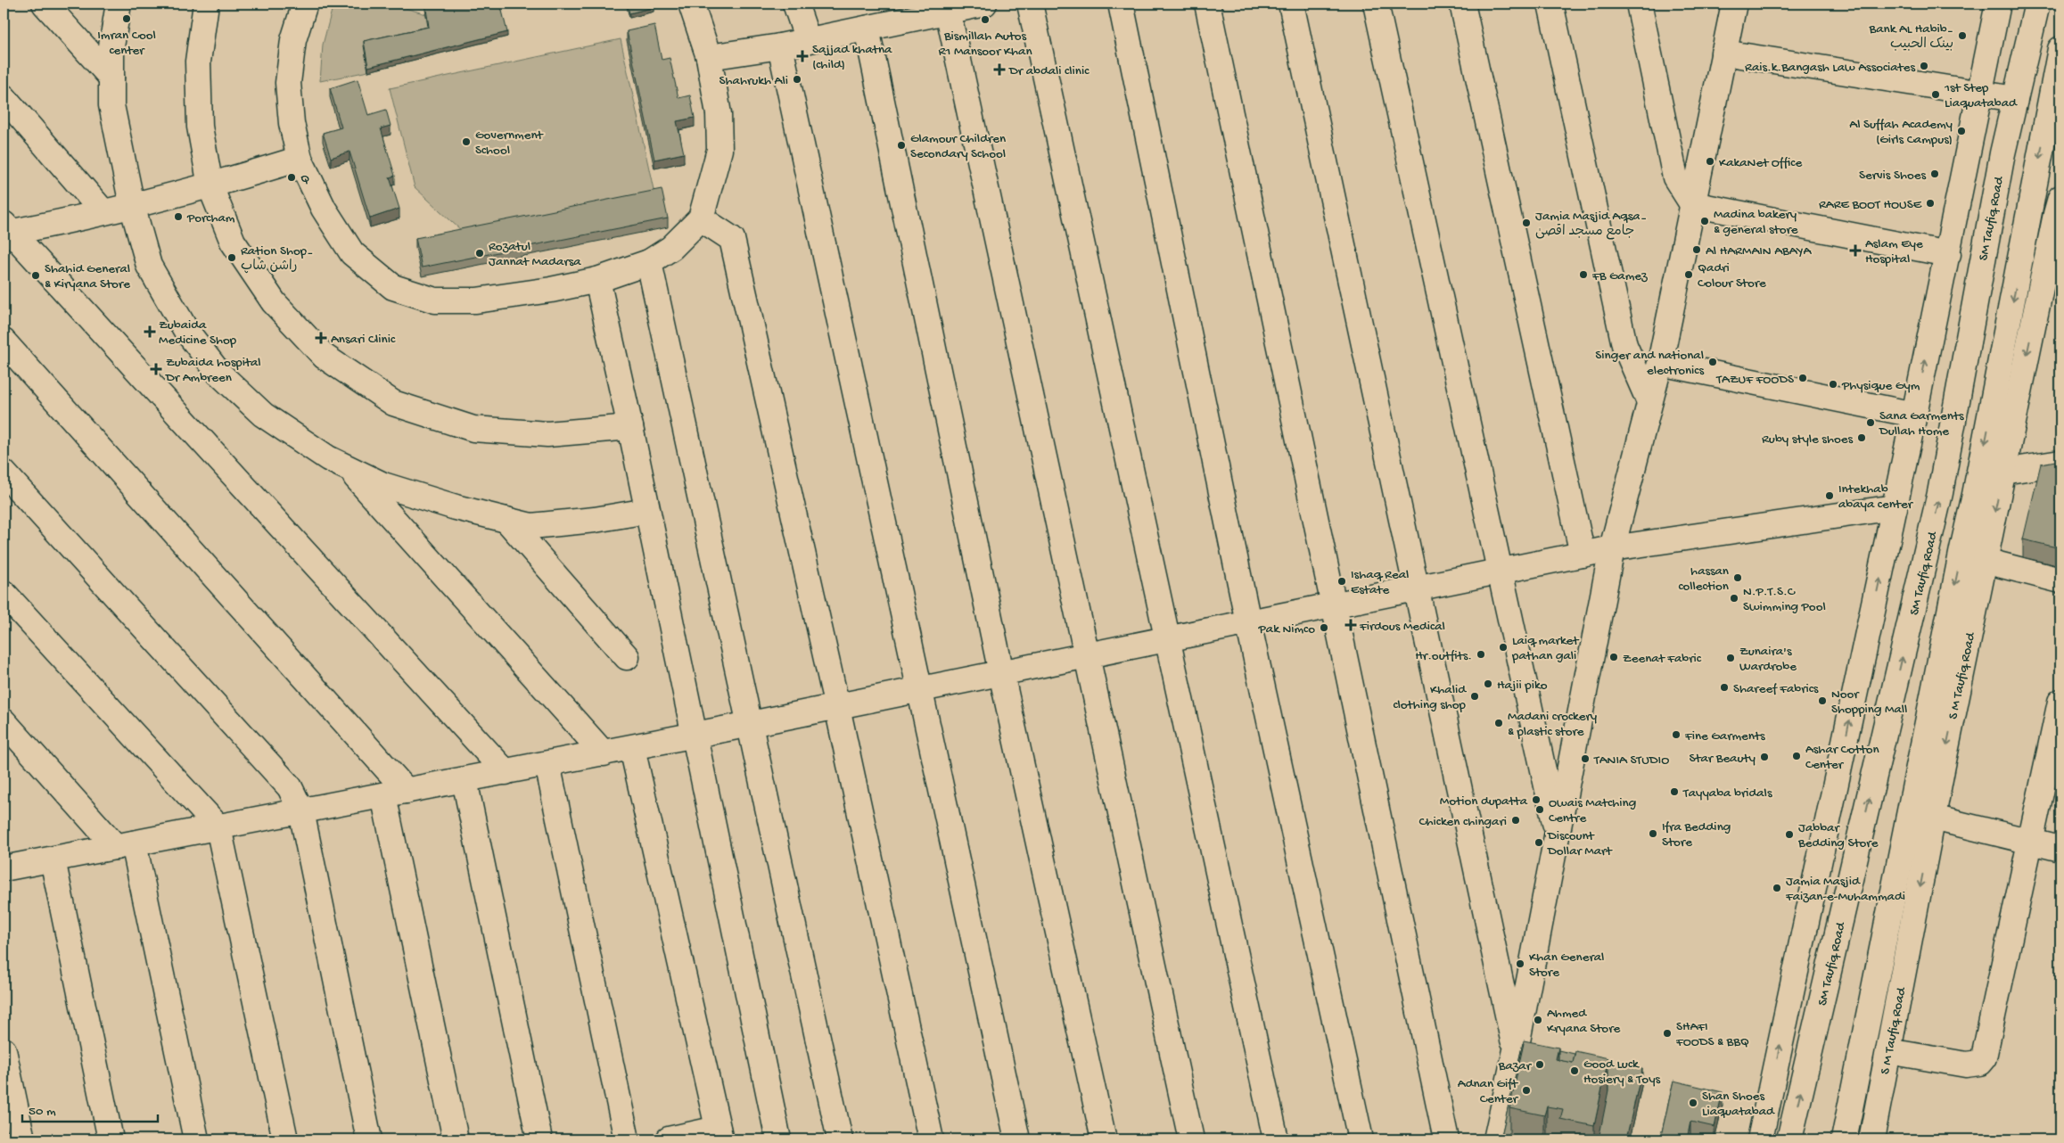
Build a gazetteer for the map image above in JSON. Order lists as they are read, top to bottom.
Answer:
{
  "streets": {
    "main road": ["SM Taufiq Road", "S M Taufiq Road"]
  },
  "places": {
    "other": [
      "Imran Cool center",
      "Bismillah Autos R1 Mansoor Khan",
      "Bank AL Habib۔ بینک الحبیب",
      "Rais.k.Bangash Law Associates",
      "Shahrukh Ali",
      "1st Step Liaquatabad",
      "Al Suffah Academy (Girls Campus)",
      "Government School",
      "Glamour Children Secondary School",
      "KakaNet Office",
      "Servis Shoes",
      "Q",
      "RARE BOOT HOUSE",
      "Porcham",
      "Madina bakery & general store",
      "Jamia Masjid Aqsa۔ جامع مسجد اقصیٰ",
      "Al HARMAIN ABAYA",
      "Rozatul Jannat Madarsa",
      "Ration Shop۔ راشن شاپ",
      "FB Gamez",
      "Qadri Colour Store",
      "Shahid General & Kiryana Store",
      "Singer and national electronics",
      "TAZUF FOODS",
      "Physique Gym",
      "Sana Garments Dullah Home",
      "Ruby style shoes",
      "Intekhab abaya center",
      "hassan collection",
      "Ishaq Real Estate",
      "N.P.T.S.C Swimming Pool",
      "Pak Nimco",
      "Laiq market pathan gali",
      "Hr.outfits.",
      "Zeenat Fabric",
      "Zunaira's Wardrobe",
      "Hajii piko",
      "Shareef Fabrics",
      "Khalid clothing shop",
      "Noor Shopping Mall",
      "Madani crockery & plastic store",
      "Fine Garments",
      "Ashar Cotton Center",
      "Star Beauty",
      "TANIA STUDIO",
      "Tayyaba bridals",
      "Motion dupatta",
      "Owais Matching Centre",
      "Chicken chingari",
      "Ifra Bedding Store",
      "Jabbar Bedding Store",
      "Discount Dollar Mart",
      "Jamia Masjid Faizan-e-Muhammadi",
      "Khan General Store",
      "Ahmed Kryana Store",
      "SHAFI FOODS & BBQ",
      "Bazar",
      "Good Luck Hosiery & Toys",
      "Adnan Gift Center",
      "Shan Shoes Liaquatabad"
    ],
    "health": [
      "Sajjad khatna (child)",
      "Dr abdali clinic",
      "Aslam Eye Hospital",
      "Zubaida Medicine Shop",
      "Ansari Clinic",
      "Zubaida hospital Dr Ambreen",
      "Firdous Medical"
    ]
  },
  "scale_bar": "50 m"
}
